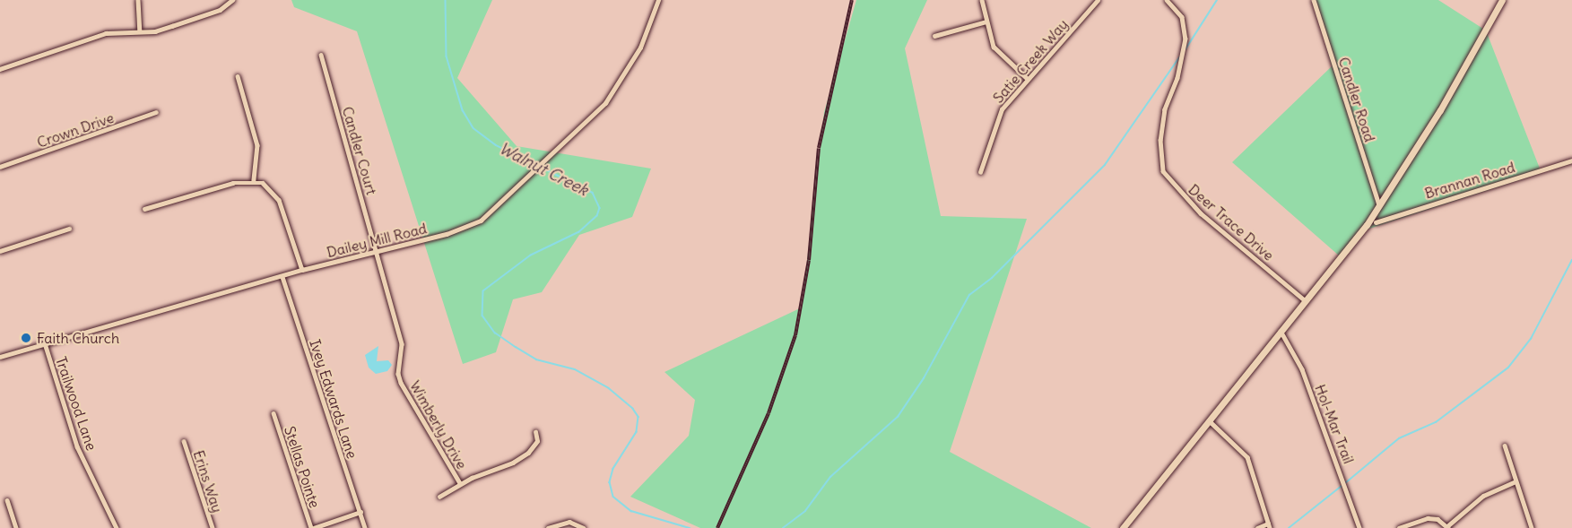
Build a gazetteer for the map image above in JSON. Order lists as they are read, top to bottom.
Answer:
{
  "streets": {
    "street": [
      "Satie Creek Way",
      "Candler Road",
      "Crown Drive",
      "Candler Court",
      "Brannan Road",
      "Deer Trace Drive",
      "Dailey Mill Road",
      "Ivey Edwards Lane",
      "Trailwood Lane",
      "Hol-Mar Trail",
      "Wimberly Drive",
      "Stellas Pointe",
      "Erins Way"
    ]
  },
  "crossings": [
    ["Candler Court", "Dailey Mill Road"],
    ["Candler Court", "Wimberly Drive"],
    ["Dailey Mill Road", "Ivey Edwards Lane"],
    ["Dailey Mill Road", "Trailwood Lane"],
    ["Dailey Mill Road", "Wimberly Drive"]
  ],
  "water": ["Walnut Creek"],
  "places": ["Faith Church"]
}
